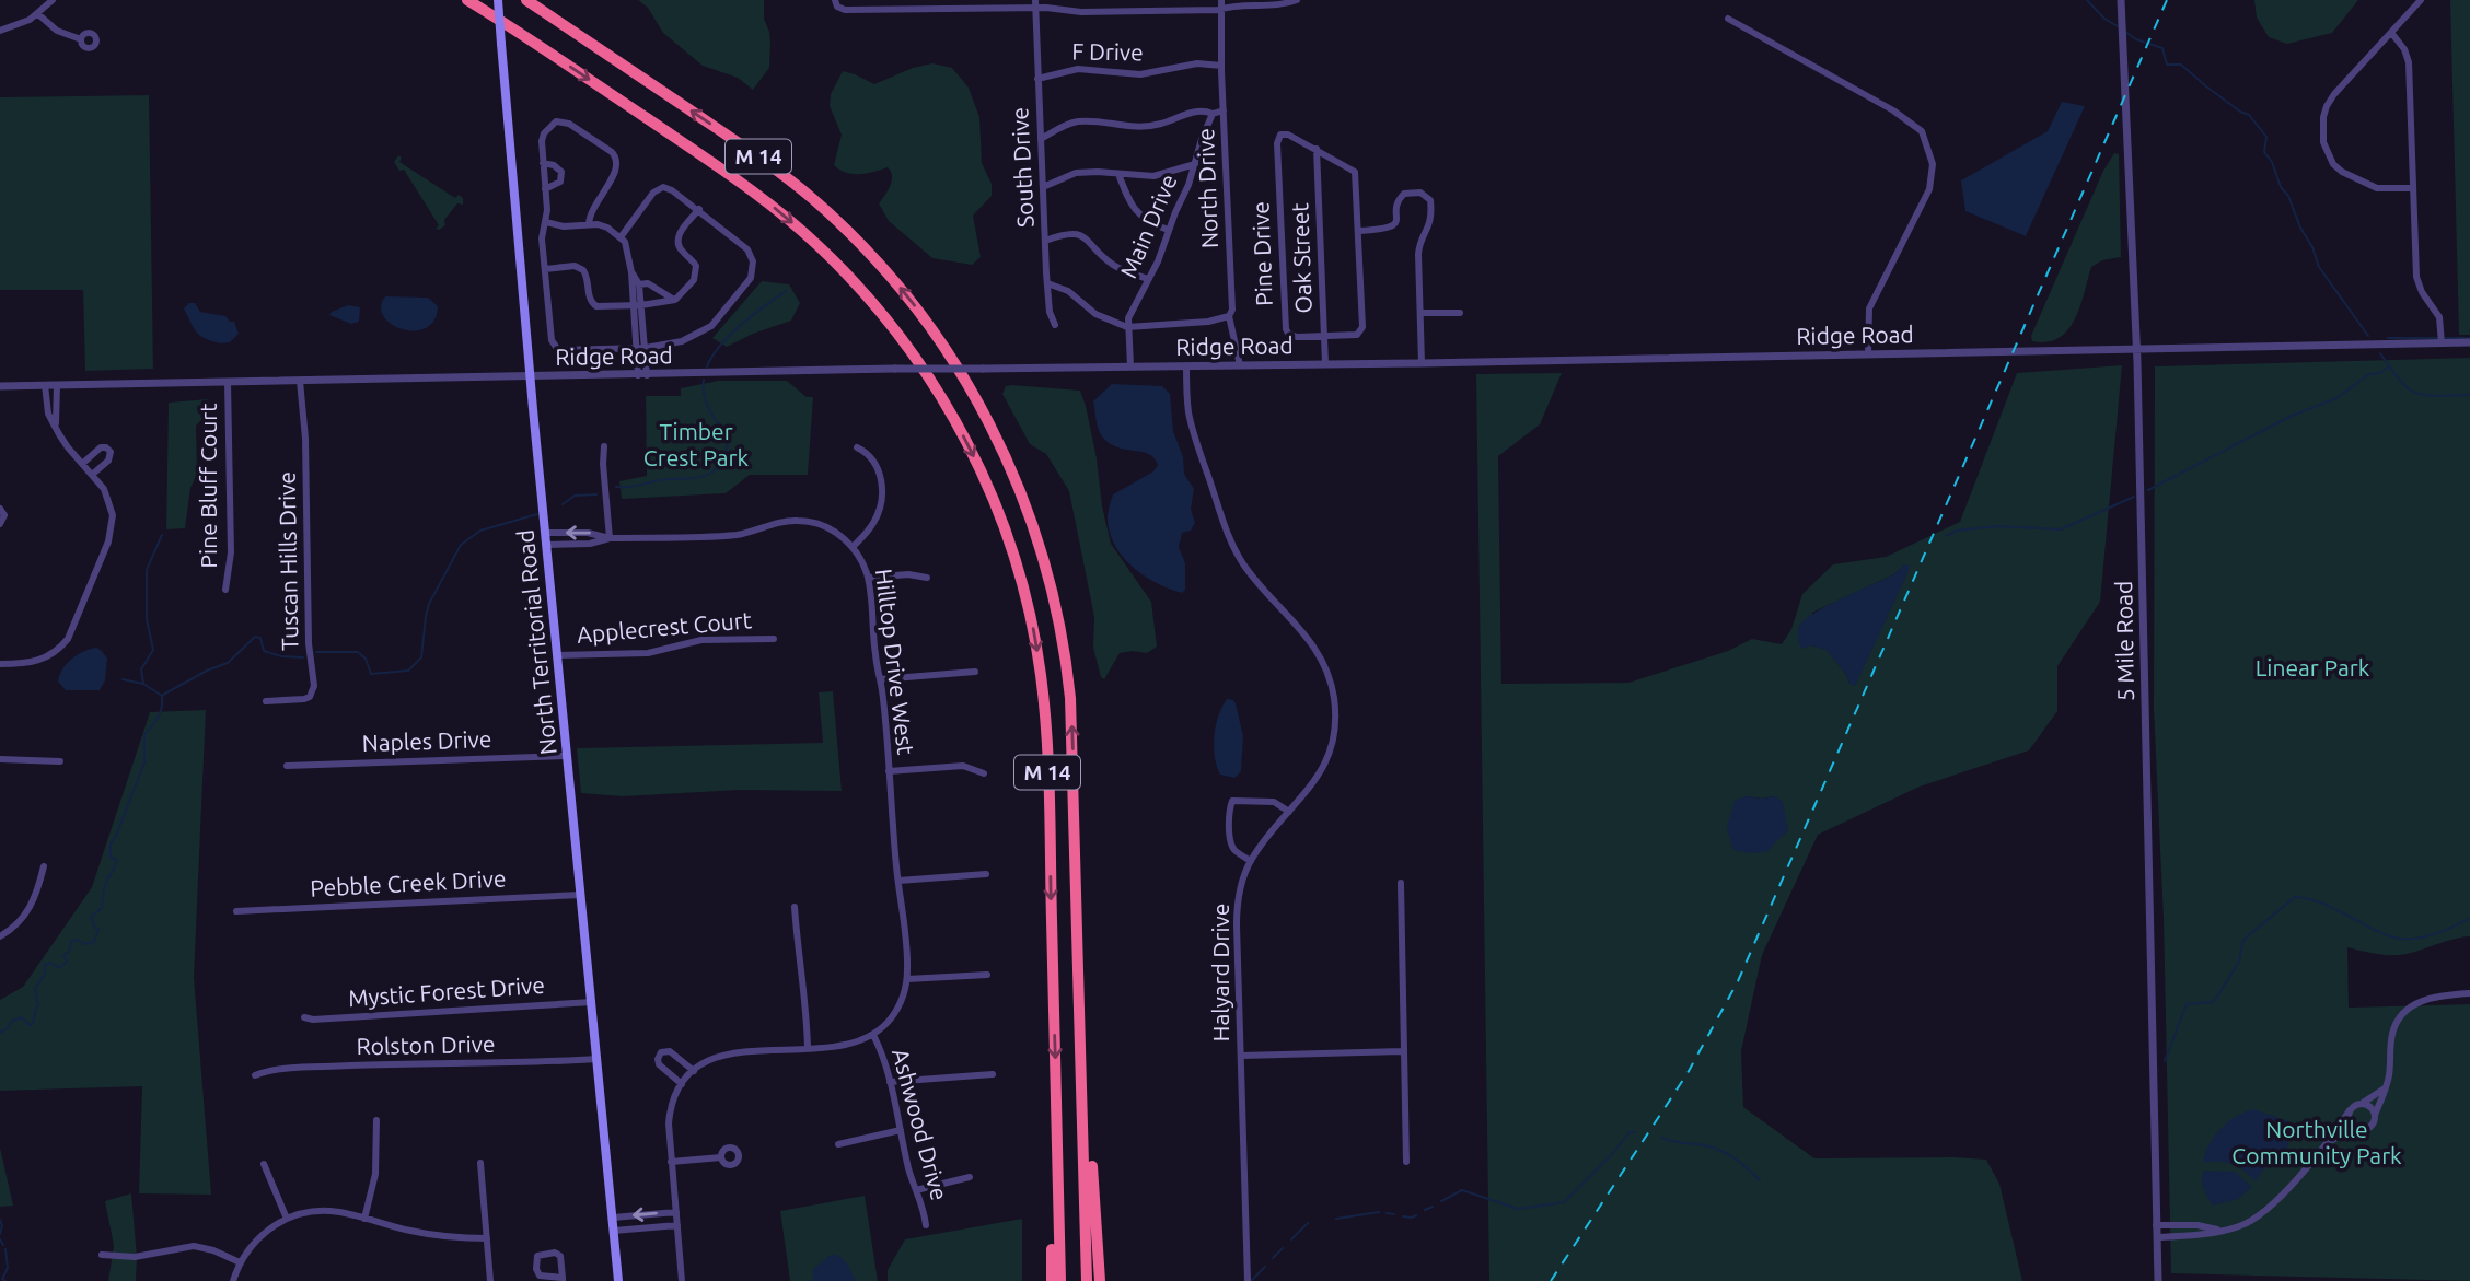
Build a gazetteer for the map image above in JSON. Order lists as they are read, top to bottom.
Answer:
{
  "streets": {
    "highway": ["M 14"],
    "main road": ["North Territorial Road"],
    "street": [
      "F Drive",
      "South Drive",
      "North Drive",
      "Main Drive",
      "Pine Drive",
      "Oak Street",
      "Ridge Road",
      "Pine Bluff Court",
      "Tuscan Hills Drive",
      "Applecrest Court",
      "5 Mile Road",
      "Hilltop Drive West",
      "Naples Drive",
      "Pebble Creek Drive",
      "Halyard Drive",
      "Mystic Forest Drive",
      "Rolston Drive",
      "Ashwood Drive"
    ]
  },
  "crossings": [
    ["F Drive", "South Drive"],
    ["F Drive", "North Drive"],
    ["North Drive", "Ridge Road"],
    ["Main Drive", "Ridge Road"],
    ["Pine Drive", "Oak Street"],
    ["Oak Street", "Ridge Road"],
    ["Ridge Road", "Pine Bluff Court"],
    ["Ridge Road", "Tuscan Hills Drive"],
    ["Ridge Road", "5 Mile Road"],
    ["Ridge Road", "North Territorial Road"],
    ["Ridge Road", "Halyard Drive"],
    ["Applecrest Court", "North Territorial Road"],
    ["North Territorial Road", "Hilltop Drive West"],
    ["North Territorial Road", "Naples Drive"],
    ["North Territorial Road", "Pebble Creek Drive"],
    ["North Territorial Road", "Mystic Forest Drive"],
    ["North Territorial Road", "Rolston Drive"]
  ],
  "parks": ["Timber Crest Park", "Linear Park", "Northville Community Park"]
}
